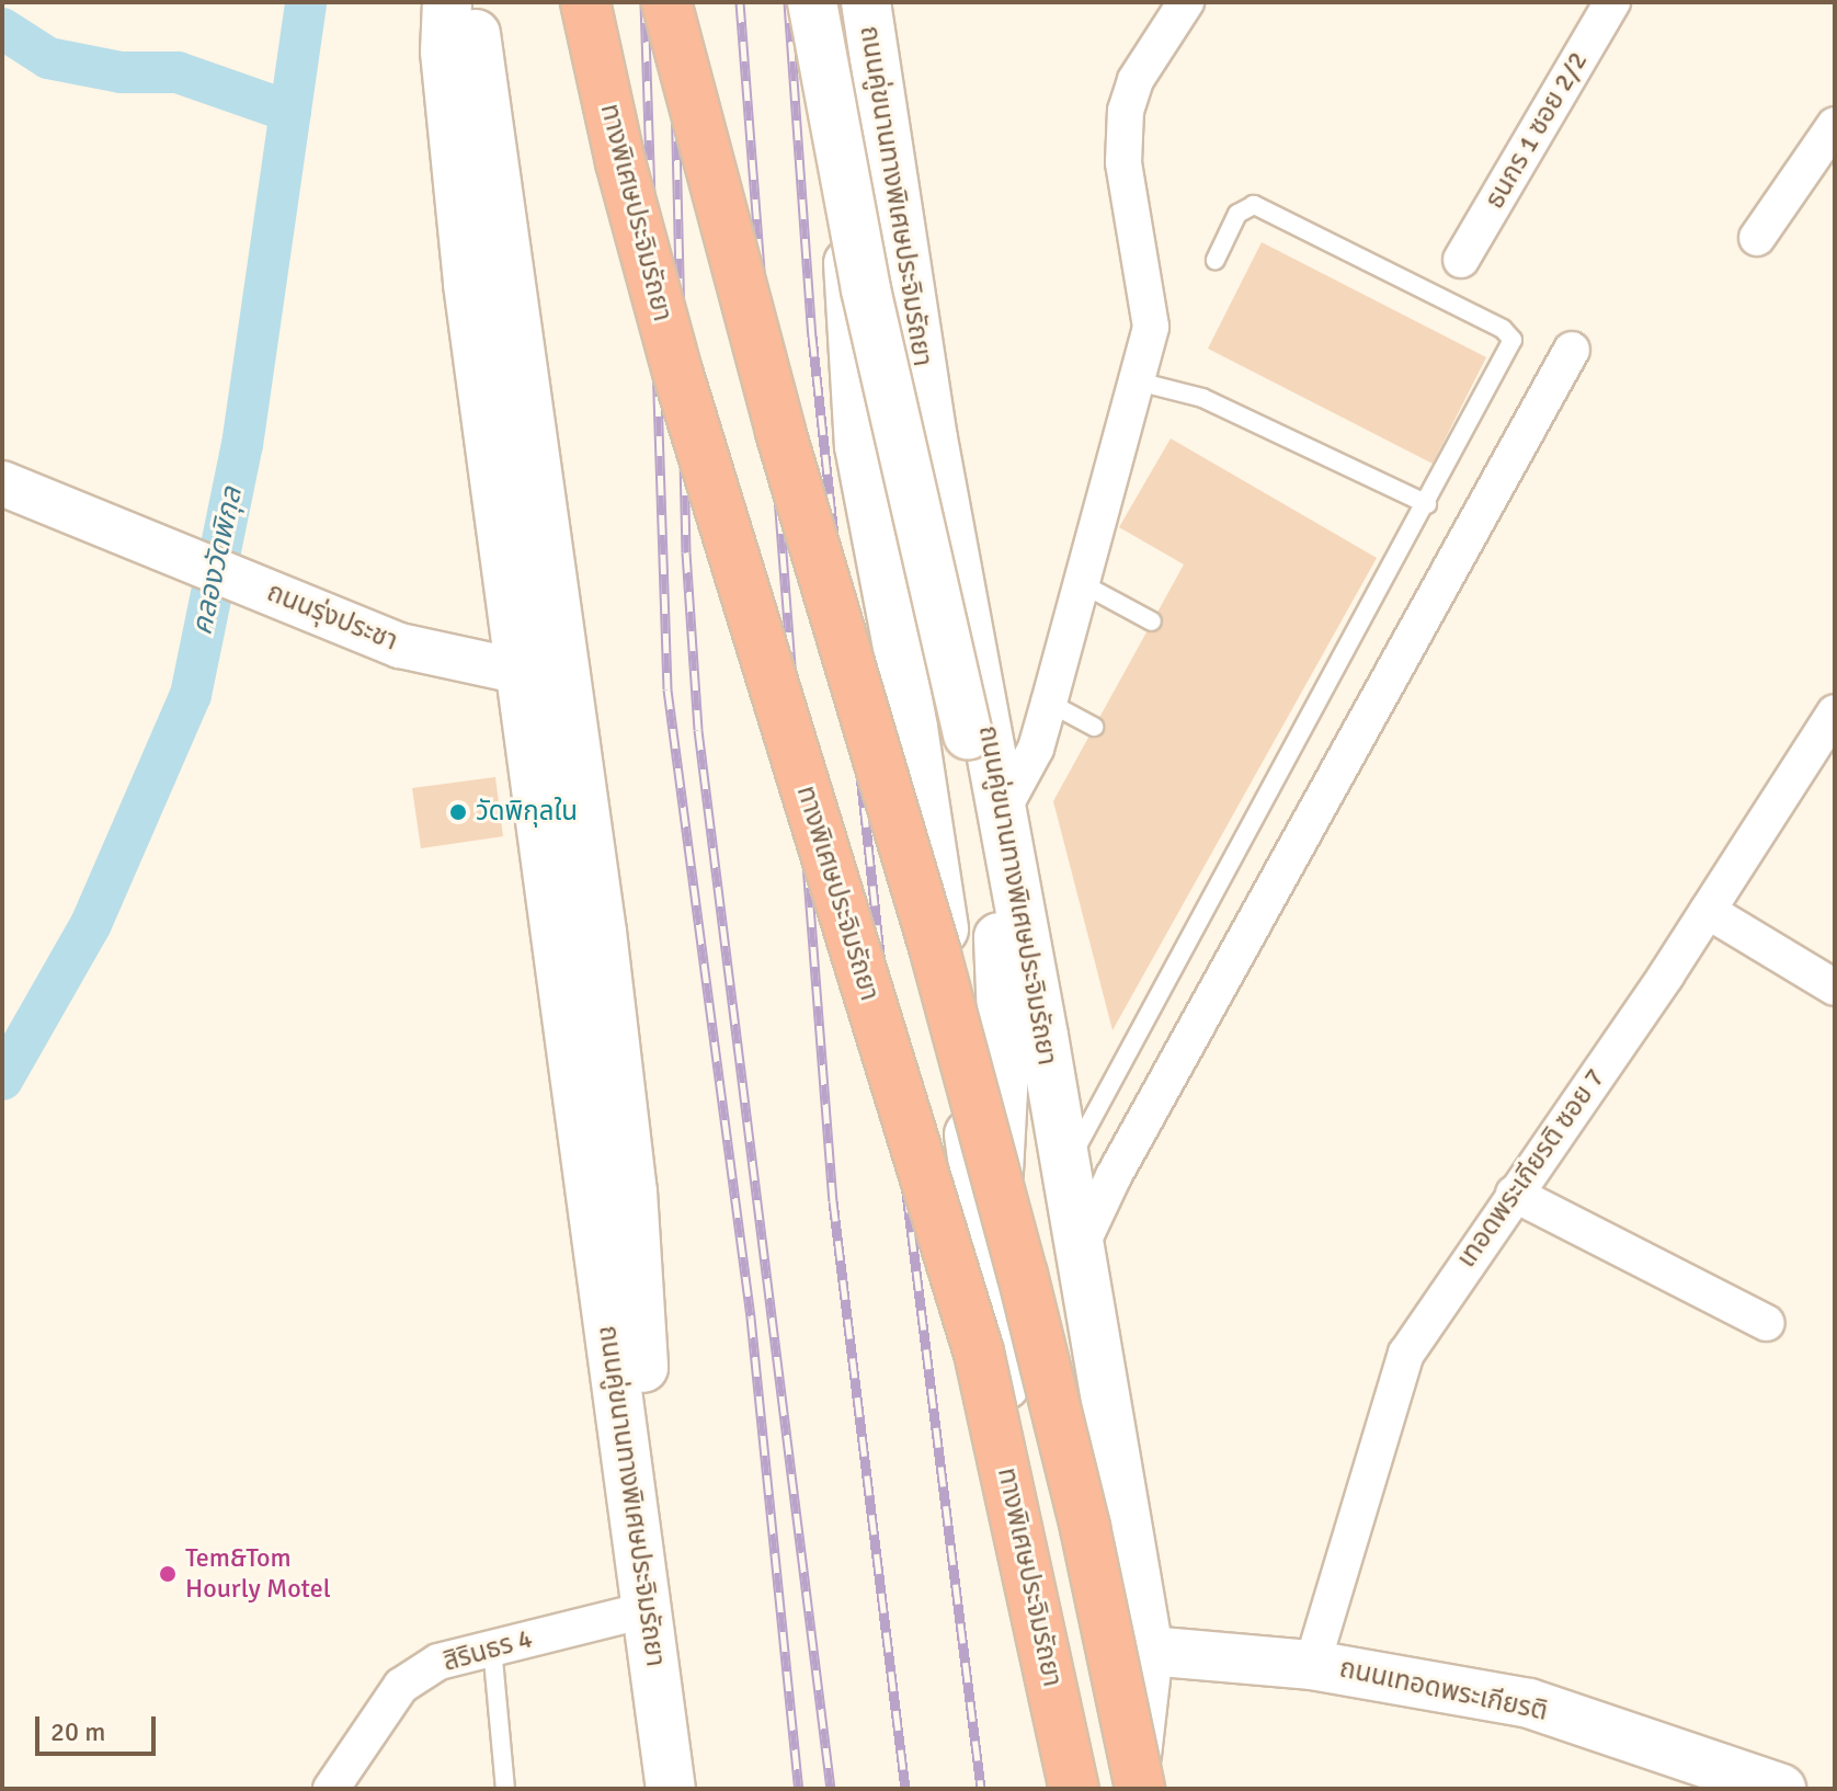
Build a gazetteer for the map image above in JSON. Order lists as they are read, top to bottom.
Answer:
{
  "streets": {
    "highway": ["ทางพิเศษประจิมรัถยา"],
    "main road": ["ถนนคู่ขนานทางพิเศษประจิมรัถยา", "ถนนเทอดพระเกียรติ"],
    "street": [
      "ธนกร 1 ซอย 2/2",
      "ถนนรุ่งประชา",
      "เทอดพระเกียรติ ซอย 7",
      "สิรินธร 4"
    ]
  },
  "crossings": [
    ["ถนนคู่ขนานทางพิเศษประจิมรัถยา", "ถนนรุ่งประชา"],
    ["ถนนคู่ขนานทางพิเศษประจิมรัถยา", "สิรินธร 4"],
    ["ถนนคู่ขนานทางพิเศษประจิมรัถยา", "ถนนเทอดพระเกียรติ"],
    ["เทอดพระเกียรติ ซอย 7", "ถนนเทอดพระเกียรติ"]
  ],
  "water": ["คลองวัดพิกุล"],
  "places": ["วัดพิกุลใน", "Tem&Tom Hourly Motel"],
  "scale_bar": "20 m"
}
